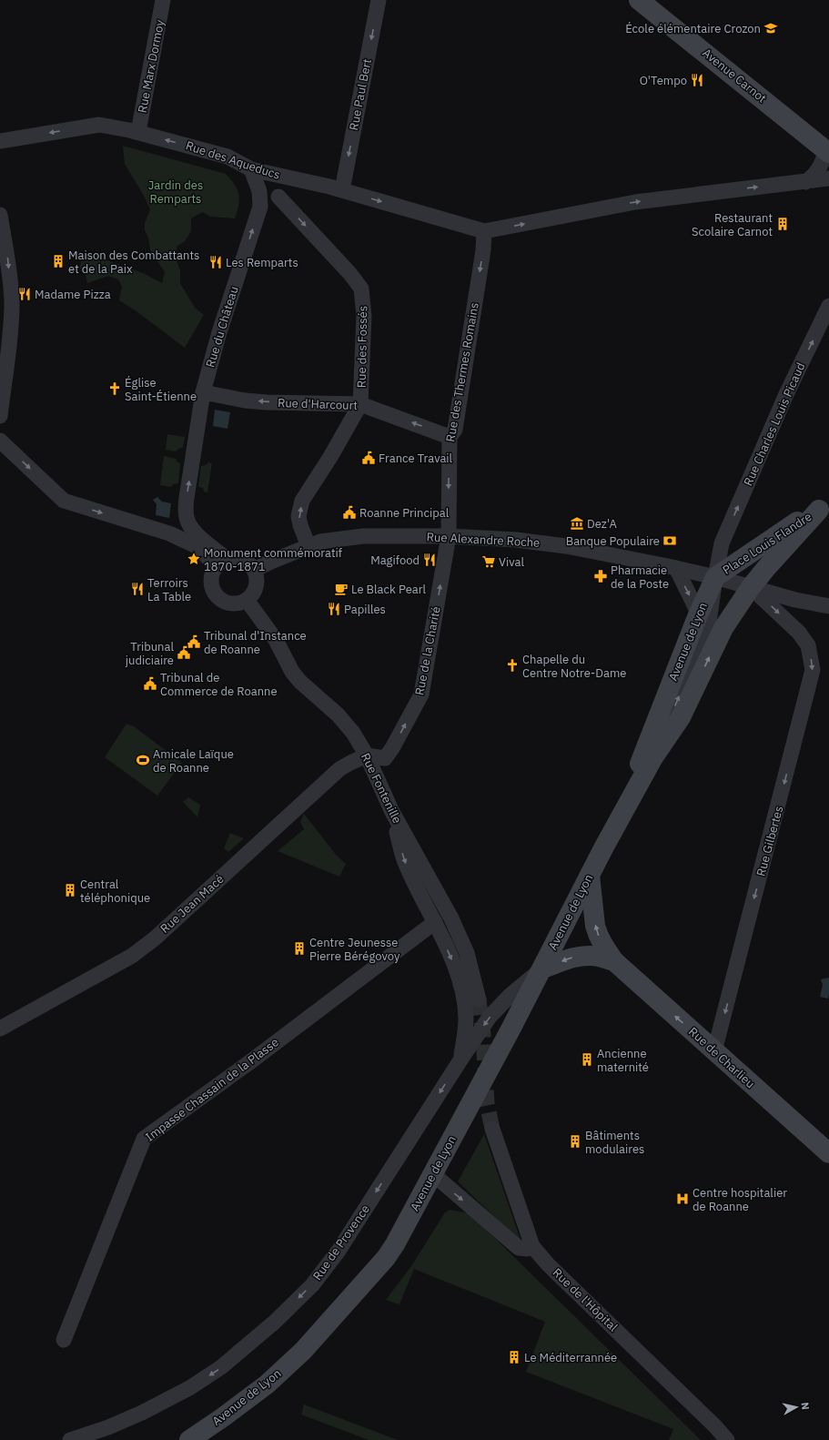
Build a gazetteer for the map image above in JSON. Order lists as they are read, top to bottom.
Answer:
{
  "streets": {
    "main road": [
      "Avenue Carnot",
      "Place Louis Flandre",
      "Avenue de Lyon",
      "Rue de Charlieu"
    ],
    "street": [
      "Rue Marx Dormoy",
      "Rue Paul Bert",
      "Rue des Aqueducs",
      "Rue du Château",
      "Rue des Fossés",
      "Rue des Thermes Romains",
      "Rue d'Harcourt",
      "Rue Charles Louis Picaud",
      "Rue Alexandre Roche",
      "Rue de la Charité",
      "Rue Fontenille",
      "Rue Gilbertes",
      "Rue Jean Macé",
      "Impasse Chassain de la Plasse",
      "Rue de Provence",
      "Rue de l'Hôpital"
    ]
  },
  "crossings": [
    ["Rue Marx Dormoy", "Rue des Aqueducs"],
    ["Rue Paul Bert", "Rue des Aqueducs"],
    ["Rue des Aqueducs", "Rue du Château"],
    ["Rue des Aqueducs", "Rue des Thermes Romains"],
    ["Rue du Château", "Rue d'Harcourt"],
    ["Rue des Fossés", "Rue d'Harcourt"],
    ["Rue des Fossés", "Rue Alexandre Roche"],
    ["Rue des Thermes Romains", "Rue d'Harcourt"],
    ["Rue des Thermes Romains", "Rue Alexandre Roche"],
    ["Rue des Thermes Romains", "Rue de la Charité"],
    ["Rue Charles Louis Picaud", "Place Louis Flandre"],
    ["Rue Alexandre Roche", "Place Louis Flandre"],
    ["Rue Alexandre Roche", "Avenue de Lyon"],
    ["Rue Alexandre Roche", "Rue de la Charité"],
    ["Rue Alexandre Roche", "Rue Fontenille"],
    ["Place Louis Flandre", "Avenue de Lyon"],
    ["Place Louis Flandre", "Rue Gilbertes"],
    ["Avenue de Lyon", "Rue de Charlieu"],
    ["Avenue de Lyon", "Rue de Provence"],
    ["Rue de la Charité", "Rue Fontenille"],
    ["Rue de la Charité", "Rue Jean Macé"],
    ["Rue Fontenille", "Rue Jean Macé"],
    ["Rue Gilbertes", "Rue de Charlieu"],
    ["Rue de Charlieu", "Rue de Provence"]
  ],
  "one_way": [
    "Rue Paul Bert",
    "Rue du Château",
    "Rue des Thermes Romains",
    "Rue d'Harcourt",
    "Rue Charles Louis Picaud",
    "Rue de la Charité",
    "Rue Gilbertes",
    "Rue de Charlieu",
    "Rue de Provence"
  ],
  "parks": ["Jardin des Remparts"],
  "places": {
    "school or university": ["École élémentaire Crozon"],
    "restaurant": [
      "O'Tempo",
      "Les Remparts",
      "Madame Pizza",
      "Magifood",
      "Terroirs La Table",
      "Papilles"
    ],
    "building": [
      "Restaurant Scolaire Carnot",
      "Maison des Combattants et de la Paix",
      "Central téléphonique",
      "Centre Jeunesse Pierre Bérégovoy",
      "Ancienne maternité",
      "Bâtiments modulaires",
      "Le Méditerrannée"
    ],
    "church": ["Église Saint-Étienne", "Chapelle du Centre Notre-Dame"],
    "public building": [
      "France Travail",
      "Roanne Principal",
      "Tribunal d'Instance de Roanne",
      "Tribunal judiciaire",
      "Tribunal de Commerce de Roanne"
    ],
    "museum": ["Dez'A"],
    "bank": ["Banque Populaire"],
    "place": ["Monument commémoratif 1870-1871"],
    "supermarket": ["Vival"],
    "pharmacy": ["Pharmacie de la Poste"],
    "cafe": ["Le Black Pearl"],
    "sports": ["Amicale Laïque de Roanne"],
    "hospital": ["Centre hospitalier de Roanne"]
  },
  "north": "right"
}
